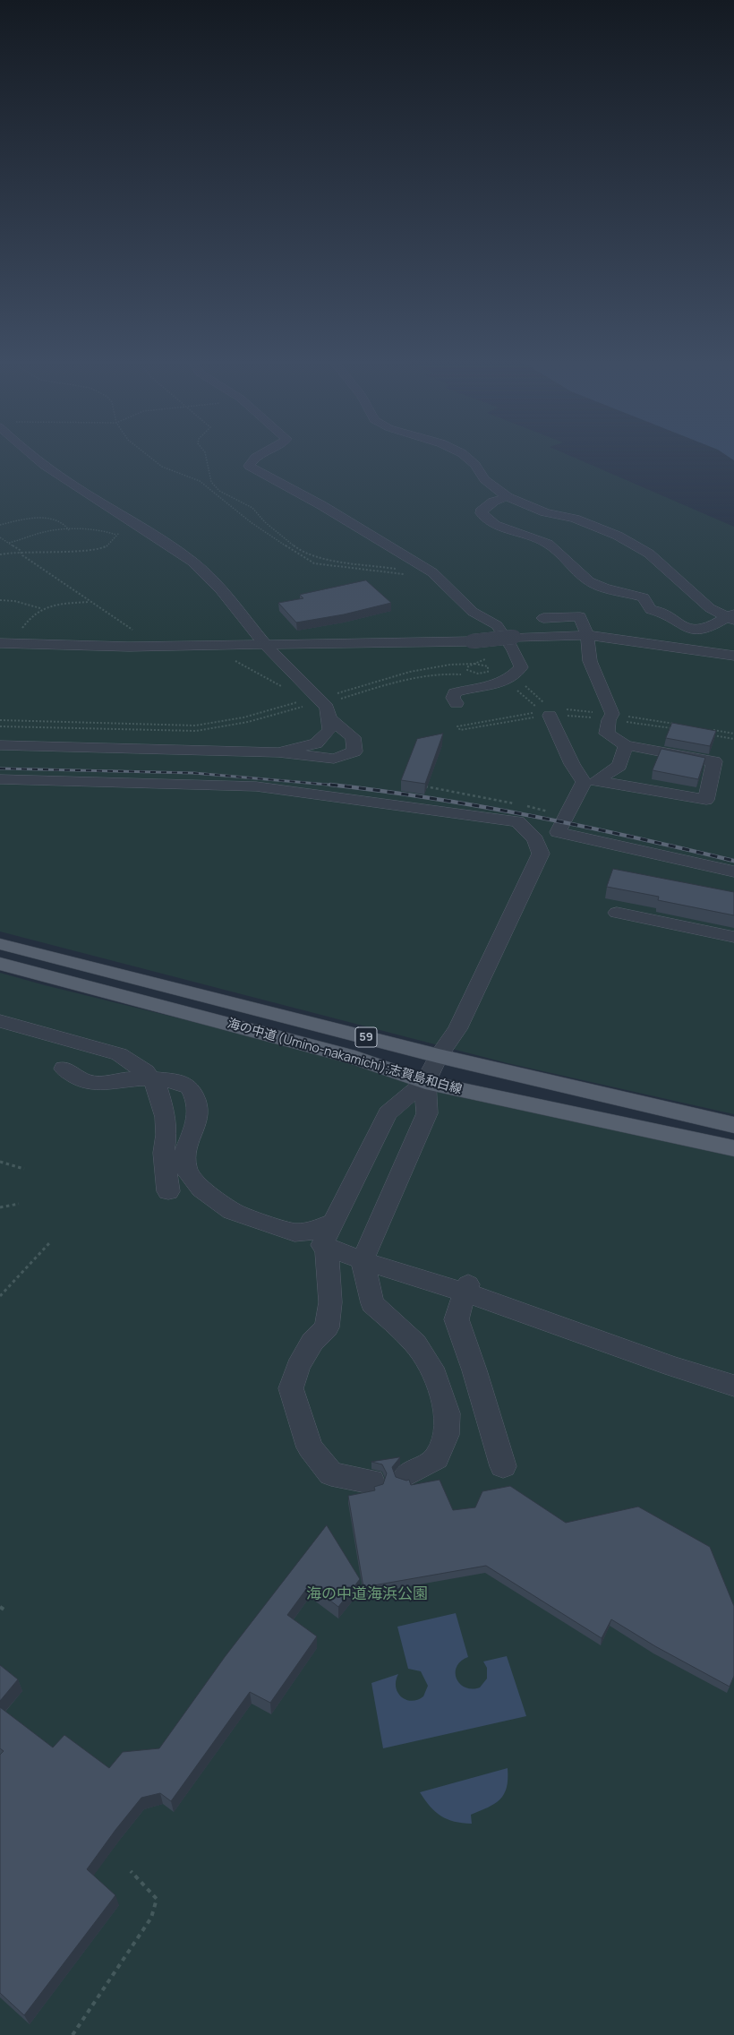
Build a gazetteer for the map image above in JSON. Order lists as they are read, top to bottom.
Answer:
{
  "streets": {
    "main road": ["59", "海の中道 (Umino-nakamichi);志賀島和白線"]
  },
  "parks": ["海の中道海浜公園"]
}
